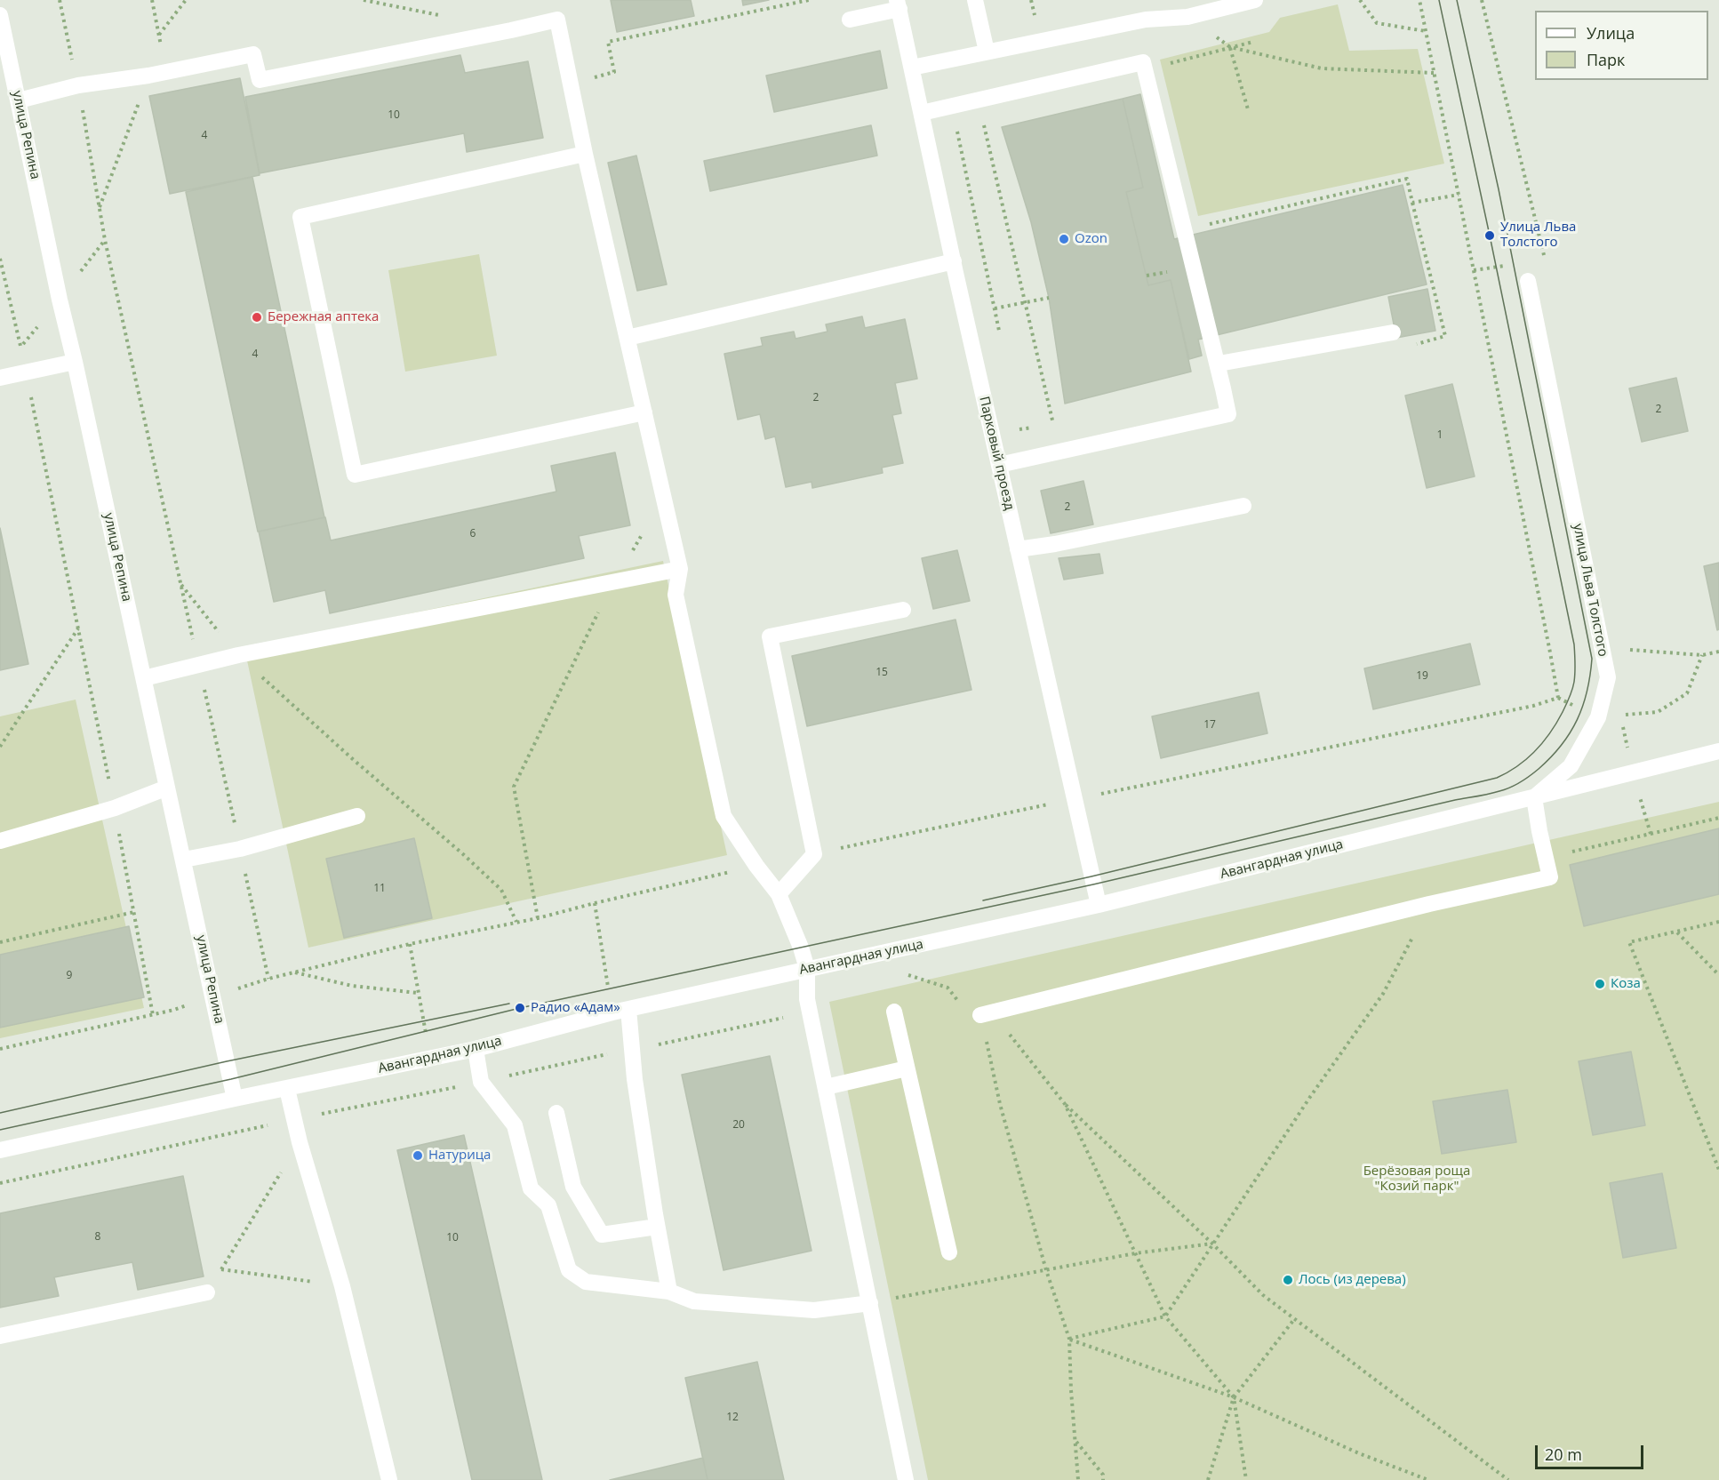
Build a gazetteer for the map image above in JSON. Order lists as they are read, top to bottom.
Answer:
{
  "streets": {
    "street": [
      "улица Репина",
      "Парковый проезд",
      "улица Льва Толстого",
      "Авангардная улица"
    ]
  },
  "crossings": [
    ["улица Репина", "Авангардная улица"],
    ["Парковый проезд", "Авангардная улица"],
    ["улица Льва Толстого", "Авангардная улица"]
  ],
  "parks": ["Берёзовая роща \"Козий парк\""],
  "places": [
    "Улица Льва Толстого",
    "Ozon",
    "Бережная аптека",
    "Коза",
    "Радио «Адам»",
    "Натурица",
    "Лось (из дерева)"
  ],
  "house_numbers": [
    "10",
    "4",
    "4",
    "2",
    "2",
    "1",
    "2",
    "6",
    "15",
    "19",
    "17",
    "11",
    "9",
    "20",
    "8",
    "10",
    "12"
  ],
  "legend": ["Улица", "Парк"],
  "scale_bar": "20 m"
}
